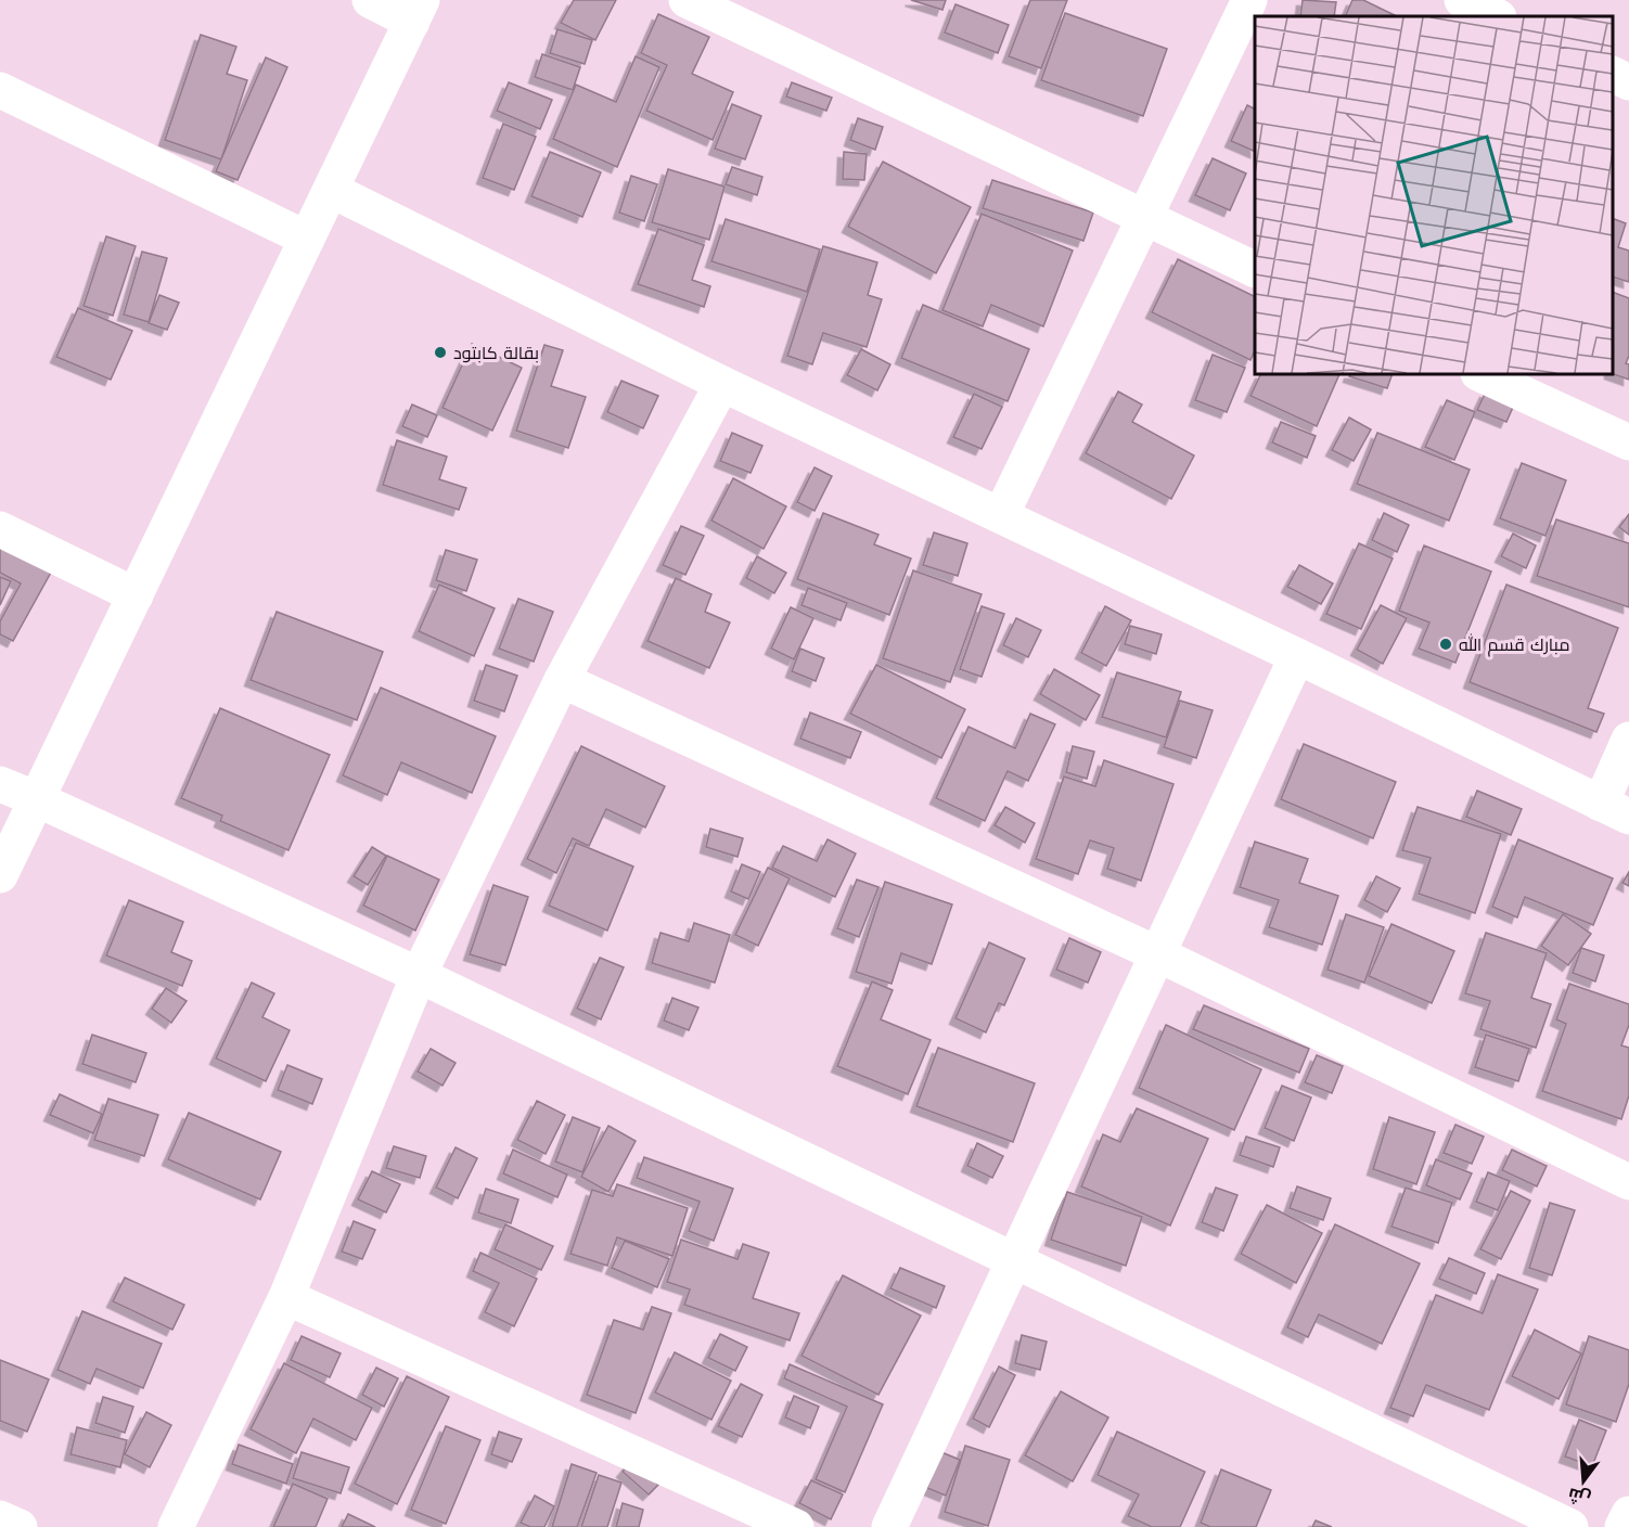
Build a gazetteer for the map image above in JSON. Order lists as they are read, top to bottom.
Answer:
{
  "places": ["بقالة كابتود", "مبارك قسم الله"],
  "north": "bottom"
}
